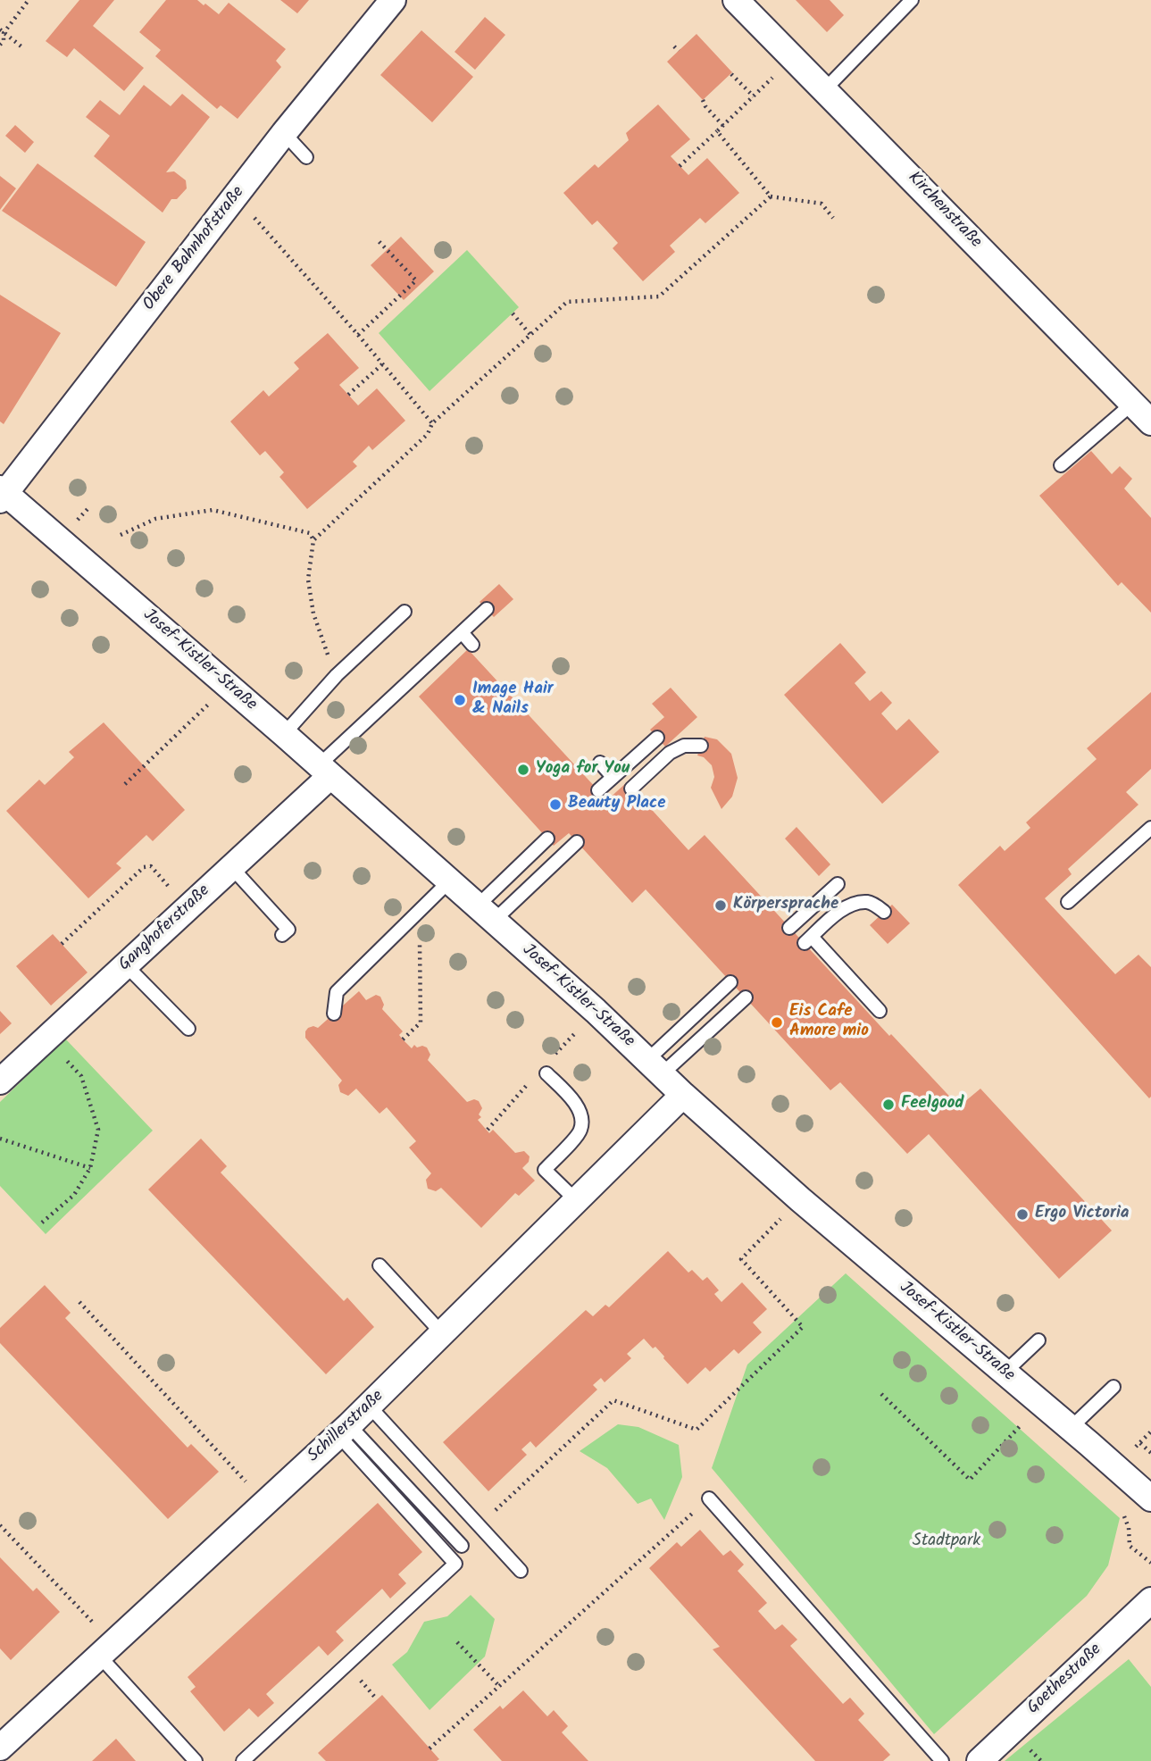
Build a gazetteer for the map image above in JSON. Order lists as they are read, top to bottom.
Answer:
{
  "streets": {
    "street": [
      "Kirchenstraße",
      "Obere Bahnhofstraße",
      "Josef-Kistler-Straße",
      "Ganghoferstraße",
      "Schillerstraße",
      "Goethestraße"
    ]
  },
  "crossings": [
    ["Obere Bahnhofstraße", "Josef-Kistler-Straße"],
    ["Josef-Kistler-Straße", "Ganghoferstraße"],
    ["Josef-Kistler-Straße", "Schillerstraße"]
  ],
  "parks": ["Stadtpark"],
  "places": [
    "Image Hair & Nails",
    "Yoga for You",
    "Beauty Place",
    "Körpersprache",
    "Eis Cafe Amore mio",
    "Feelgood",
    "Ergo Victoria"
  ]
}
